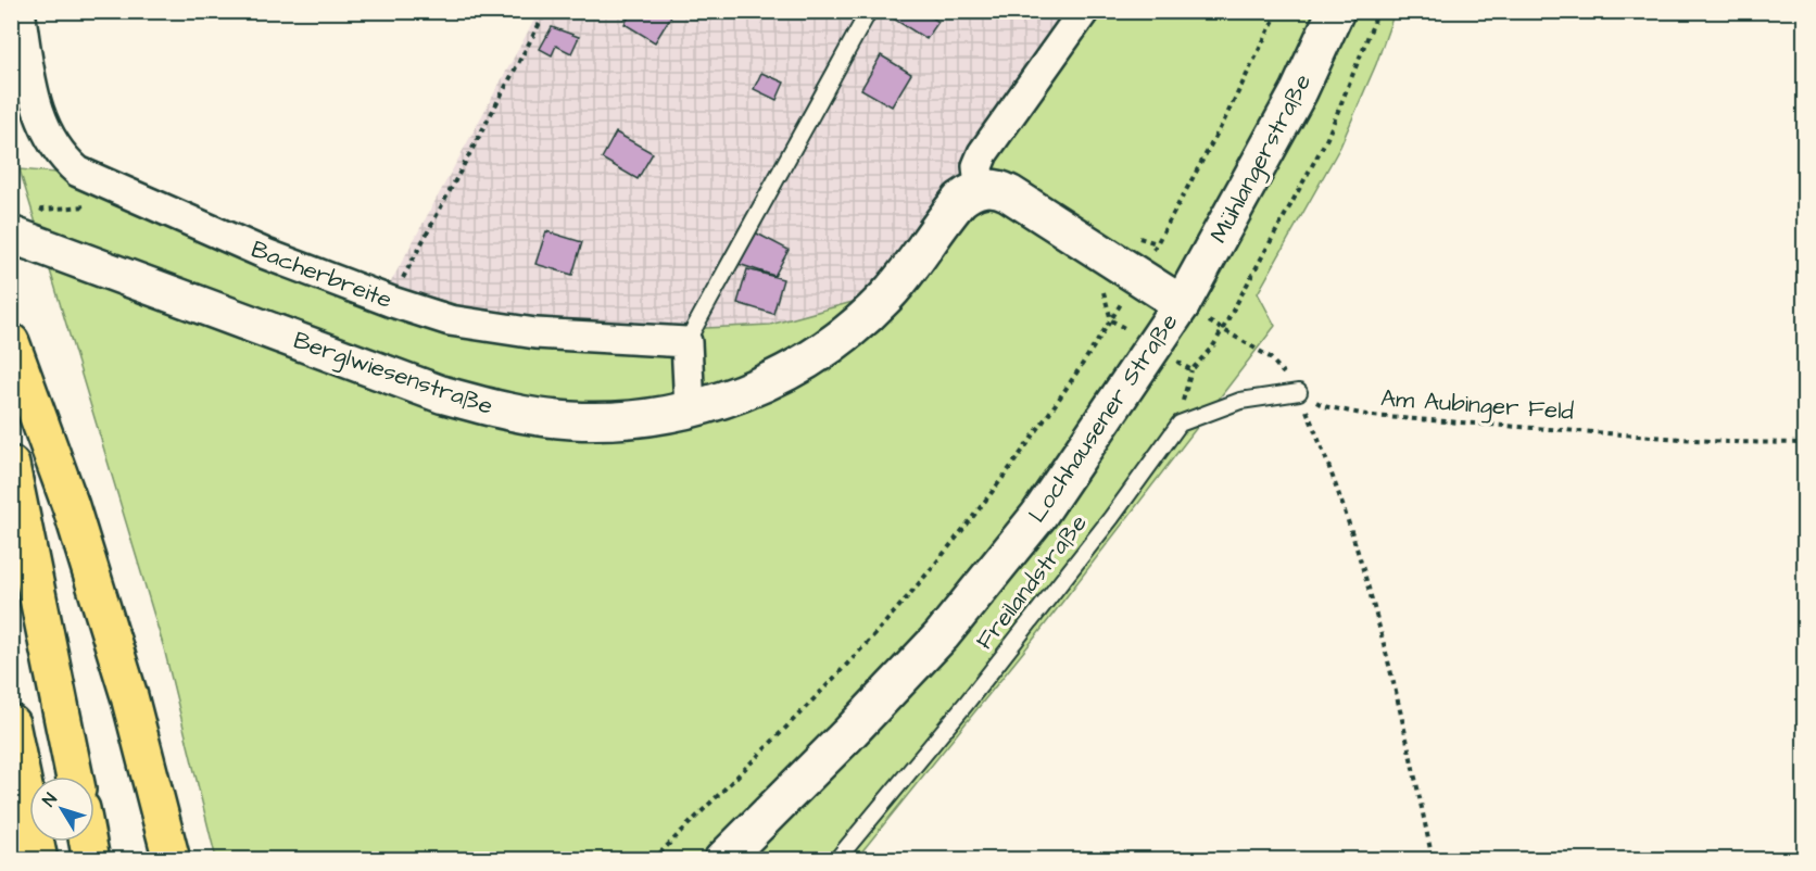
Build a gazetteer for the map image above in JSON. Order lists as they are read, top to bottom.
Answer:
{
  "streets": {
    "street": [
      "Mühlangerstraße",
      "Bacherbreite",
      "Berglwiesenstraße",
      "Lochhausener Straße"
    ],
    "lane": ["Freilandstraße"],
    "path": ["Am Aubinger Feld"]
  },
  "crossings": [
    ["Mühlangerstraße", "Am Aubinger Feld"],
    ["Mühlangerstraße", "Lochhausener Straße"],
    ["Berglwiesenstraße", "Lochhausener Straße"],
    ["Am Aubinger Feld", "Lochhausener Straße"],
    ["Am Aubinger Feld", "Freilandstraße"]
  ],
  "north": "top left"
}
